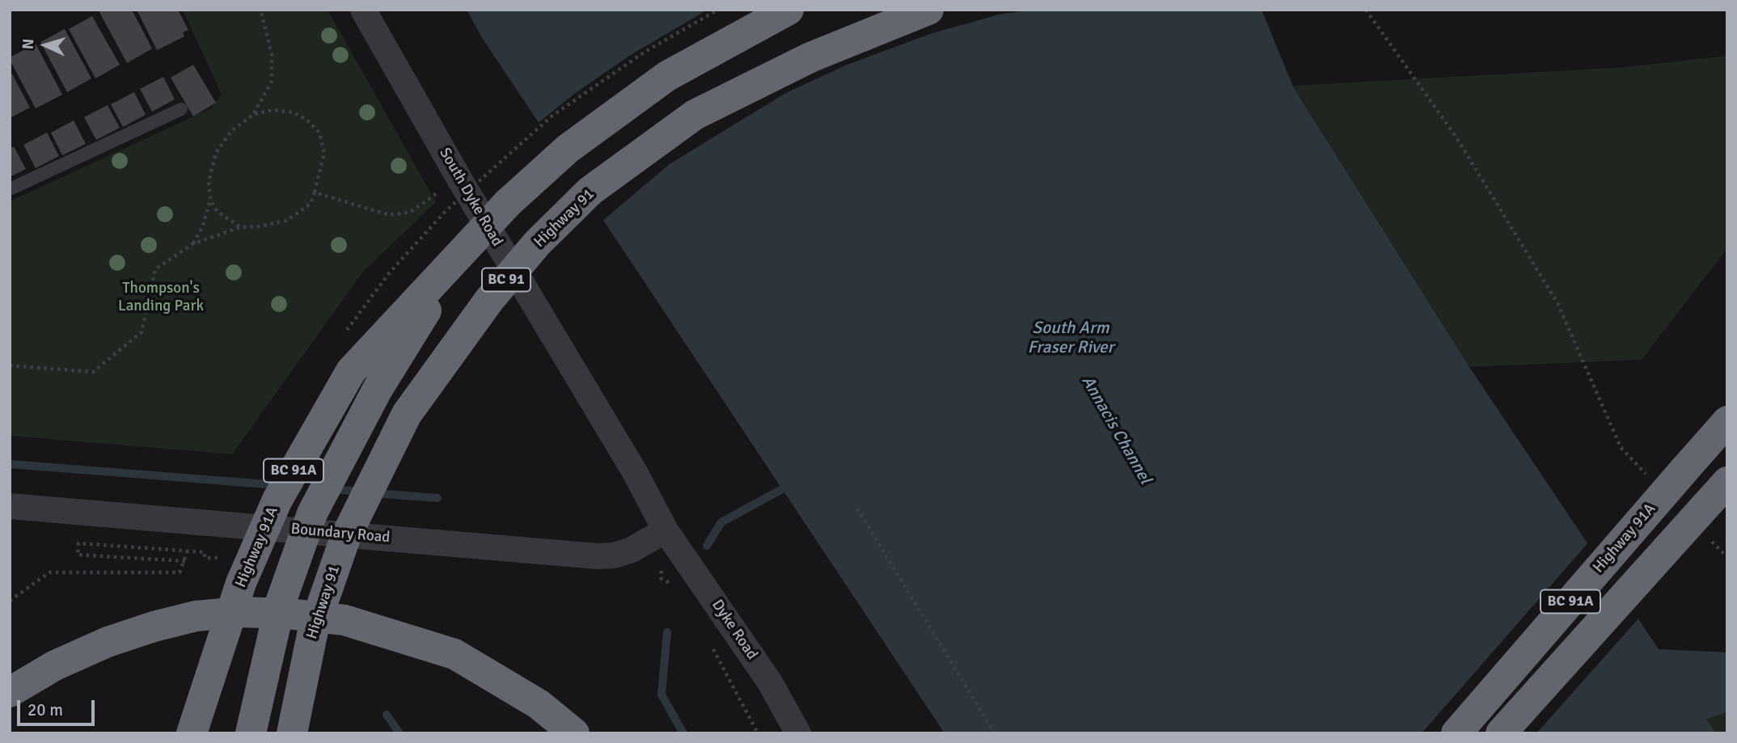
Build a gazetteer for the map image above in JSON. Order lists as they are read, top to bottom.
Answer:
{
  "streets": {
    "highway": [
      "Highway 91",
      "BC 91",
      "BC 91A",
      "Highway 91A"
    ],
    "street": ["South Dyke Road", "Boundary Road", "Dyke Road"]
  },
  "crossings": [
    ["South Dyke Road", "Boundary Road"],
    ["South Dyke Road", "Dyke Road"],
    ["Boundary Road", "Dyke Road"]
  ],
  "water": ["South Arm Fraser River", "Annacis Channel"],
  "parks": ["Thompson's Landing Park"],
  "scale_bar": "20 m",
  "north": "left"
}
